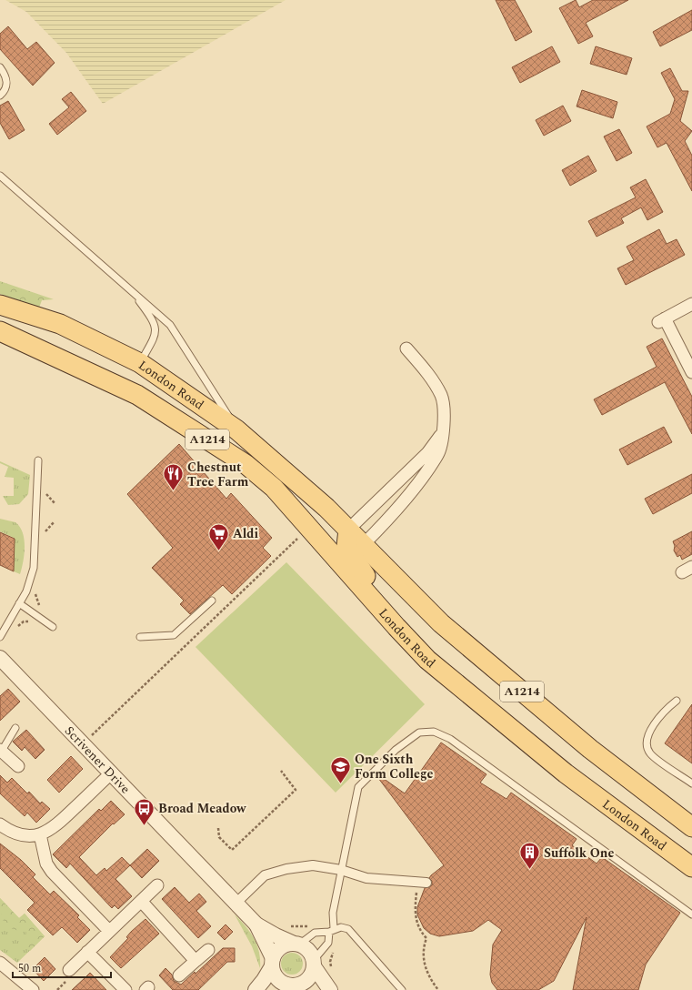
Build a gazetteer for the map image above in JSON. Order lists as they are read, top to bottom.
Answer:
{
  "streets": {
    "main road": ["London Road", "A1214"],
    "street": ["Scrivener Drive"]
  },
  "crossings": [
    ["London Road", "A1214"]
  ],
  "places": {
    "restaurant": ["Chestnut Tree Farm"],
    "supermarket": ["Aldi"],
    "school or university": ["One Sixth Form College"],
    "bus stop": ["Broad Meadow"],
    "building": ["Suffolk One"]
  },
  "scale_bar": "50 m"
}
